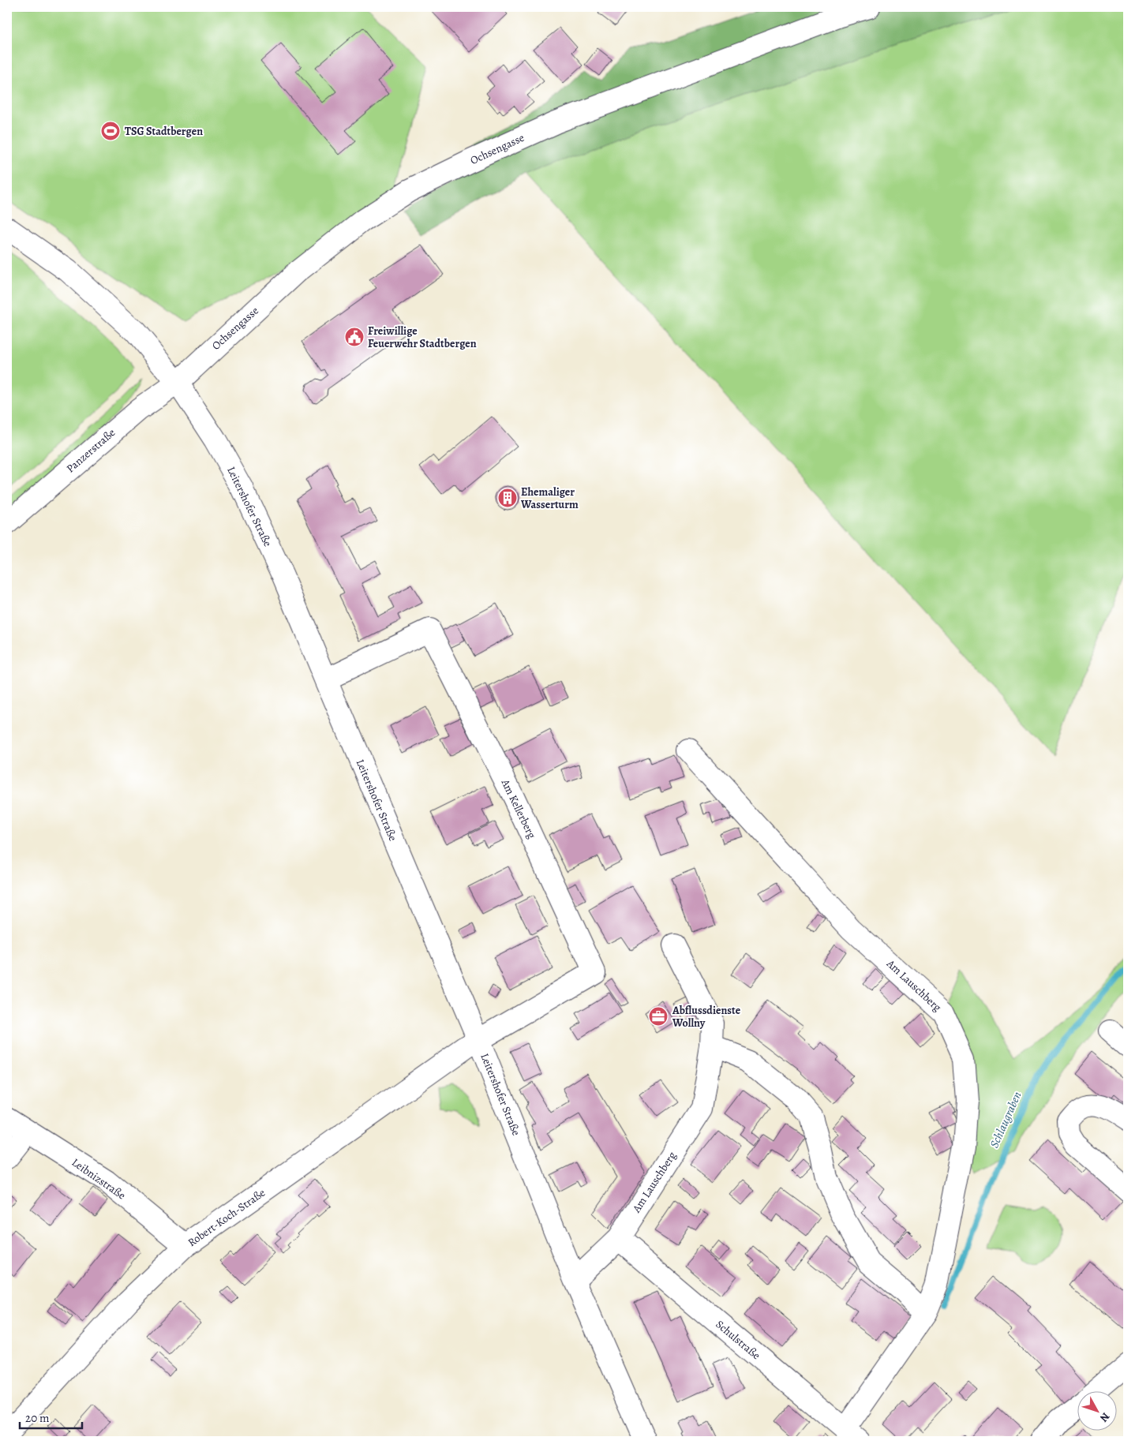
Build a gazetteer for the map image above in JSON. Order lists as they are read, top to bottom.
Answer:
{
  "streets": {
    "street": [
      "Ochsengasse",
      "Panzerstraße",
      "Leitershofer Straße",
      "Am Kellerberg",
      "Am Lauschberg",
      "Leibnizstraße",
      "Robert-Koch-Straße",
      "Schulstraße"
    ]
  },
  "crossings": [
    ["Ochsengasse", "Panzerstraße"],
    ["Ochsengasse", "Leitershofer Straße"],
    ["Panzerstraße", "Leitershofer Straße"],
    ["Leitershofer Straße", "Am Kellerberg"],
    ["Leitershofer Straße", "Am Lauschberg"],
    ["Leitershofer Straße", "Robert-Koch-Straße"],
    ["Am Kellerberg", "Robert-Koch-Straße"],
    ["Am Lauschberg", "Schulstraße"],
    ["Leibnizstraße", "Robert-Koch-Straße"]
  ],
  "water": ["Schlaugraben"],
  "places": {
    "sports": ["TSG Stadtbergen"],
    "public building": ["Freiwillige Feuerwehr Stadtbergen"],
    "building": ["Ehemaliger Wasserturm"],
    "office": ["Abflussdienste Wollny"]
  },
  "scale_bar": "20 m",
  "north": "bottom right"
}
